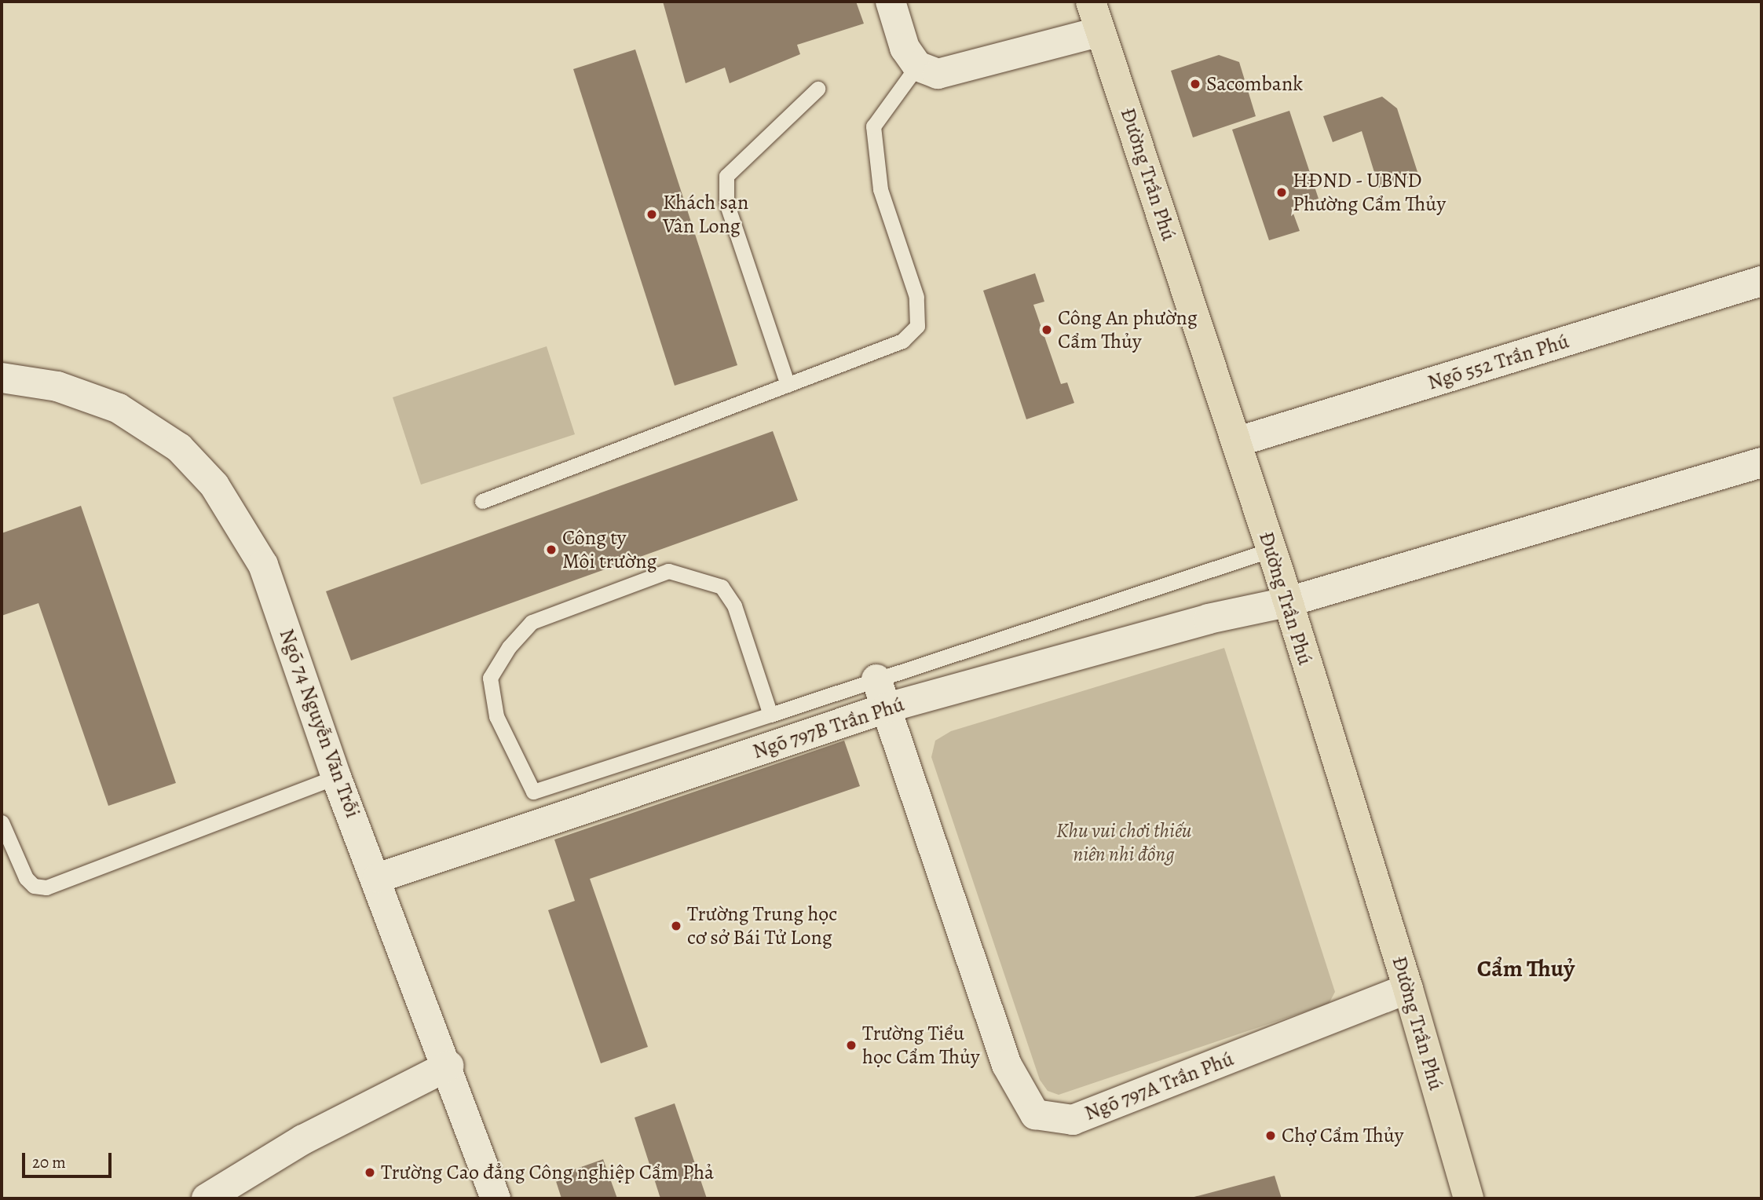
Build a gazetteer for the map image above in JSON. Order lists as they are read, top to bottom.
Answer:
{
  "streets": {
    "main road": ["Đường Trần Phú"],
    "street": [
      "Ngõ 552 Trần Phú",
      "Ngõ 74 Nguyễn Văn Trỗi",
      "Ngõ 797B Trần Phú",
      "Ngõ 797A Trần Phú"
    ]
  },
  "crossings": [
    ["Đường Trần Phú", "Ngõ 552 Trần Phú"],
    ["Đường Trần Phú", "Ngõ 797B Trần Phú"],
    ["Đường Trần Phú", "Ngõ 797A Trần Phú"],
    ["Ngõ 74 Nguyễn Văn Trỗi", "Ngõ 797B Trần Phú"],
    ["Ngõ 797B Trần Phú", "Ngõ 797A Trần Phú"]
  ],
  "districts": ["Cẩm Thuỷ"],
  "parks": ["Khu vui chơi thiếu niên nhi đồng"],
  "places": [
    "Sacombank",
    "HĐND - UBND Phường Cẩm Thủy",
    "Khách sạn Vân Long",
    "Công An phường Cẩm Thủy",
    "Công ty Môi trường",
    "Trường Trung học cơ sở Bái Tử Long",
    "Trường Tiểu học Cẩm Thủy",
    "Chợ Cẩm Thủy",
    "Trường Cao đẳng Công nghiệp Cẩm Phả"
  ],
  "scale_bar": "20 m"
}
